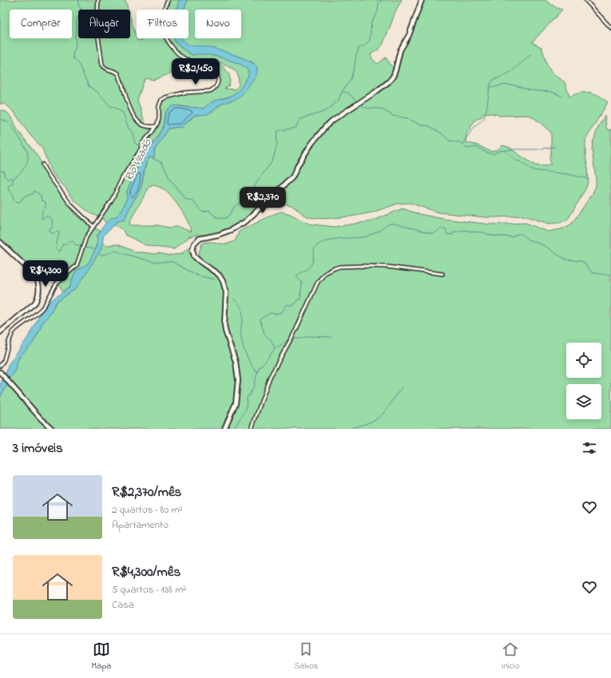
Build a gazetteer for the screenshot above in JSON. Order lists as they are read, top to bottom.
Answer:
{
  "water": ["Rio Veado"],
  "page": {
    "chip": [
      "Comprar",
      "Alugar",
      "Filtros",
      "Novo"
    ],
    "price": ["R$2,450", "R$2,370", "R$4,300"],
    "heading": "3 imóveis",
    "list": [
      {
        "name": "R$2,370/mês",
        "note": "2 quartos · 80 m² · Apartamento"
      },
      {
        "name": "R$4,300/mês",
        "note": "5 quartos · 138 m² · Casa"
      }
    ],
    "tabs": ["Mapa", "Salvos", "Início"]
  }
}
